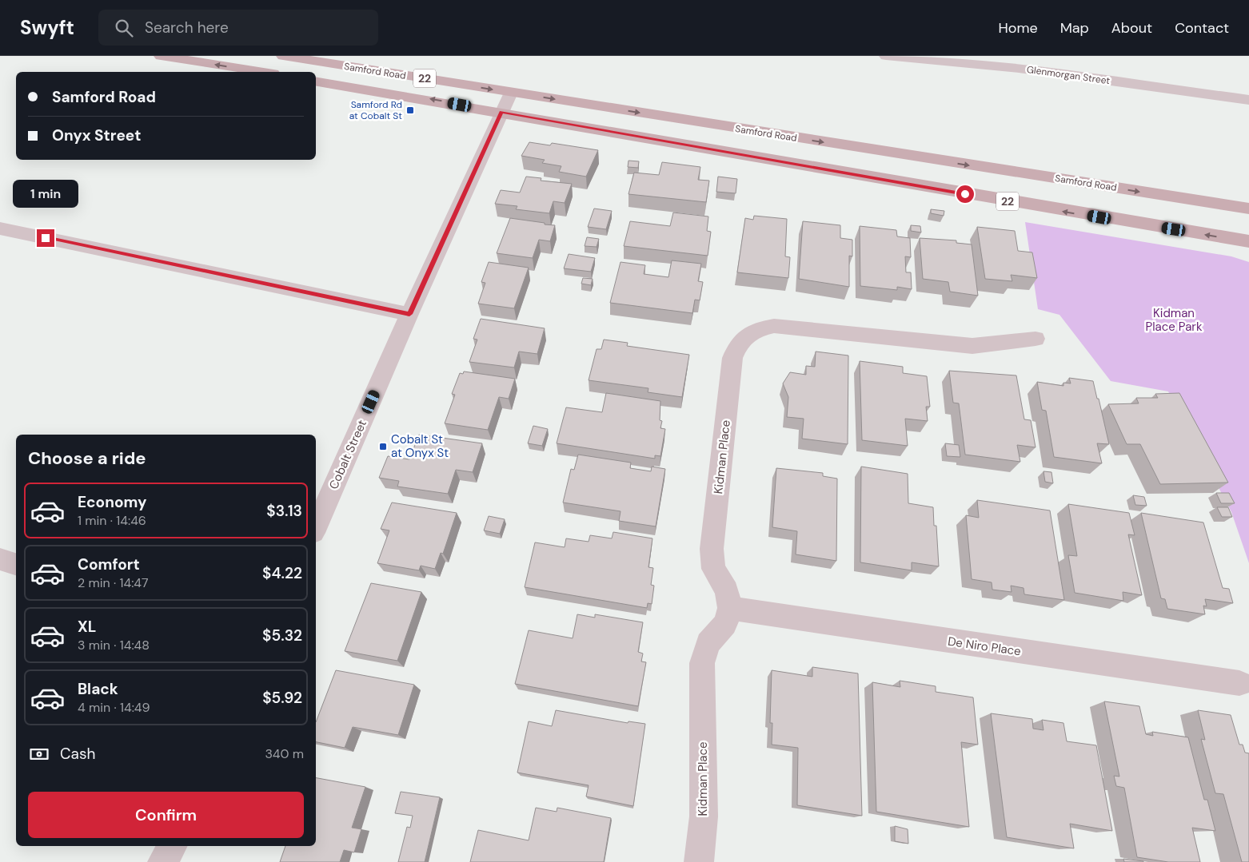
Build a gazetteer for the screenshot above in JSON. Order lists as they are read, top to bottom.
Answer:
{
  "streets": {
    "main road": ["Samford Road", "22"],
    "street": [
      "Glenmorgan Street",
      "Cobalt Street",
      "Kidman Place",
      "De Niro Place"
    ]
  },
  "crossings": [
    ["Samford Road", "Cobalt Street"],
    ["Kidman Place", "De Niro Place"]
  ],
  "parks": ["Kidman Place Park"],
  "places": {
    "transit": ["Samford Rd at Cobalt St", "Cobalt St at Onyx St"]
  },
  "page": {
    "header": "Swyft",
    "search": "Search here",
    "nav": [
      "Home",
      "Map",
      "About",
      "Contact"
    ],
    "banner": ["Samford Road", "Onyx Street"],
    "bubble": "1 min",
    "heading": "Choose a ride",
    "list": [
      {
        "name": "Economy",
        "note": "1 min · 14:46",
        "value": "$3.13"
      },
      {
        "name": "Comfort",
        "note": "2 min · 14:47",
        "value": "$4.22"
      },
      {
        "name": "XL",
        "note": "3 min · 14:48",
        "value": "$5.32"
      },
      {
        "name": "Black",
        "note": "4 min · 14:49",
        "value": "$5.92"
      }
    ],
    "pay": ["Cash", "340 m"],
    "buttons": "Confirm"
  }
}
